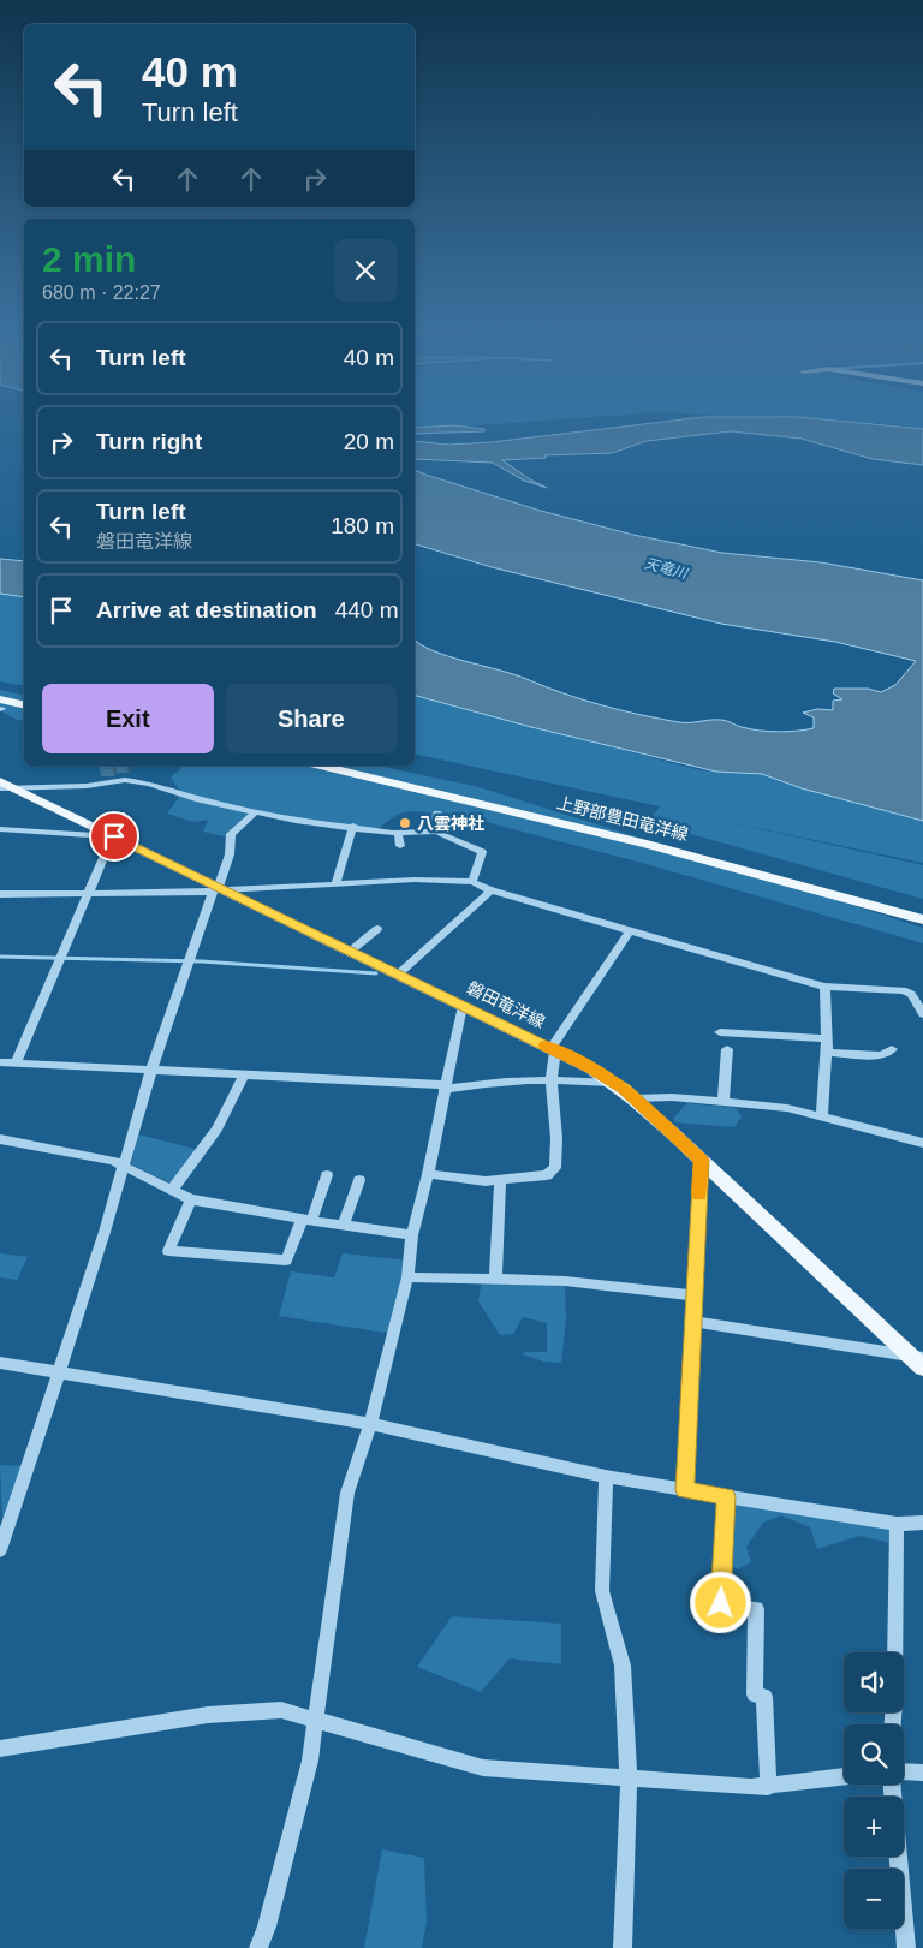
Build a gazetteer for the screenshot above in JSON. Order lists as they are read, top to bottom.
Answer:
{
  "streets": {
    "main road": ["上野部豊田竜洋線", "磐田竜洋線"]
  },
  "water": ["天竜川"],
  "places": ["八雲神社"],
  "page": {
    "turn": ["40 m", "Turn left"],
    "heading": ["2 min", "680 m · 22:27"],
    "list": [
      {
        "name": "Turn left",
        "value": "40 m"
      },
      {
        "name": "Turn right",
        "value": "20 m"
      },
      {
        "name": "Turn left",
        "note": "磐田竜洋線",
        "value": "180 m"
      },
      {
        "name": "Arrive at destination",
        "value": "440 m"
      }
    ],
    "buttons": ["Exit", "Share"],
    "map_buttons": ["+", "−"]
  }
}
